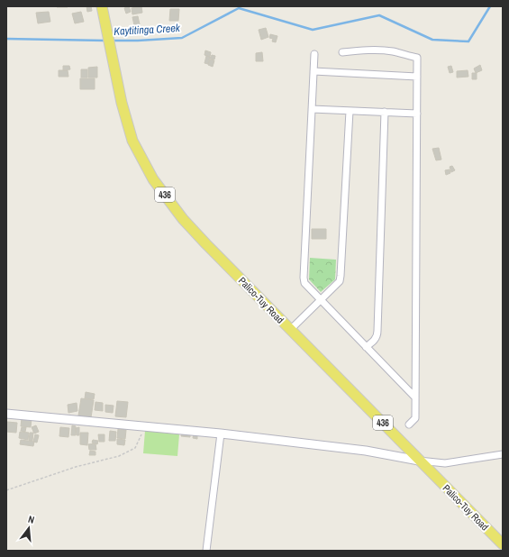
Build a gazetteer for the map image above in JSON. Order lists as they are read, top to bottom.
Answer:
{
  "streets": {
    "main road": ["436", "Palico-Tuy Road"]
  },
  "water": ["Kaytitinga Creek"],
  "north": "top"
}
